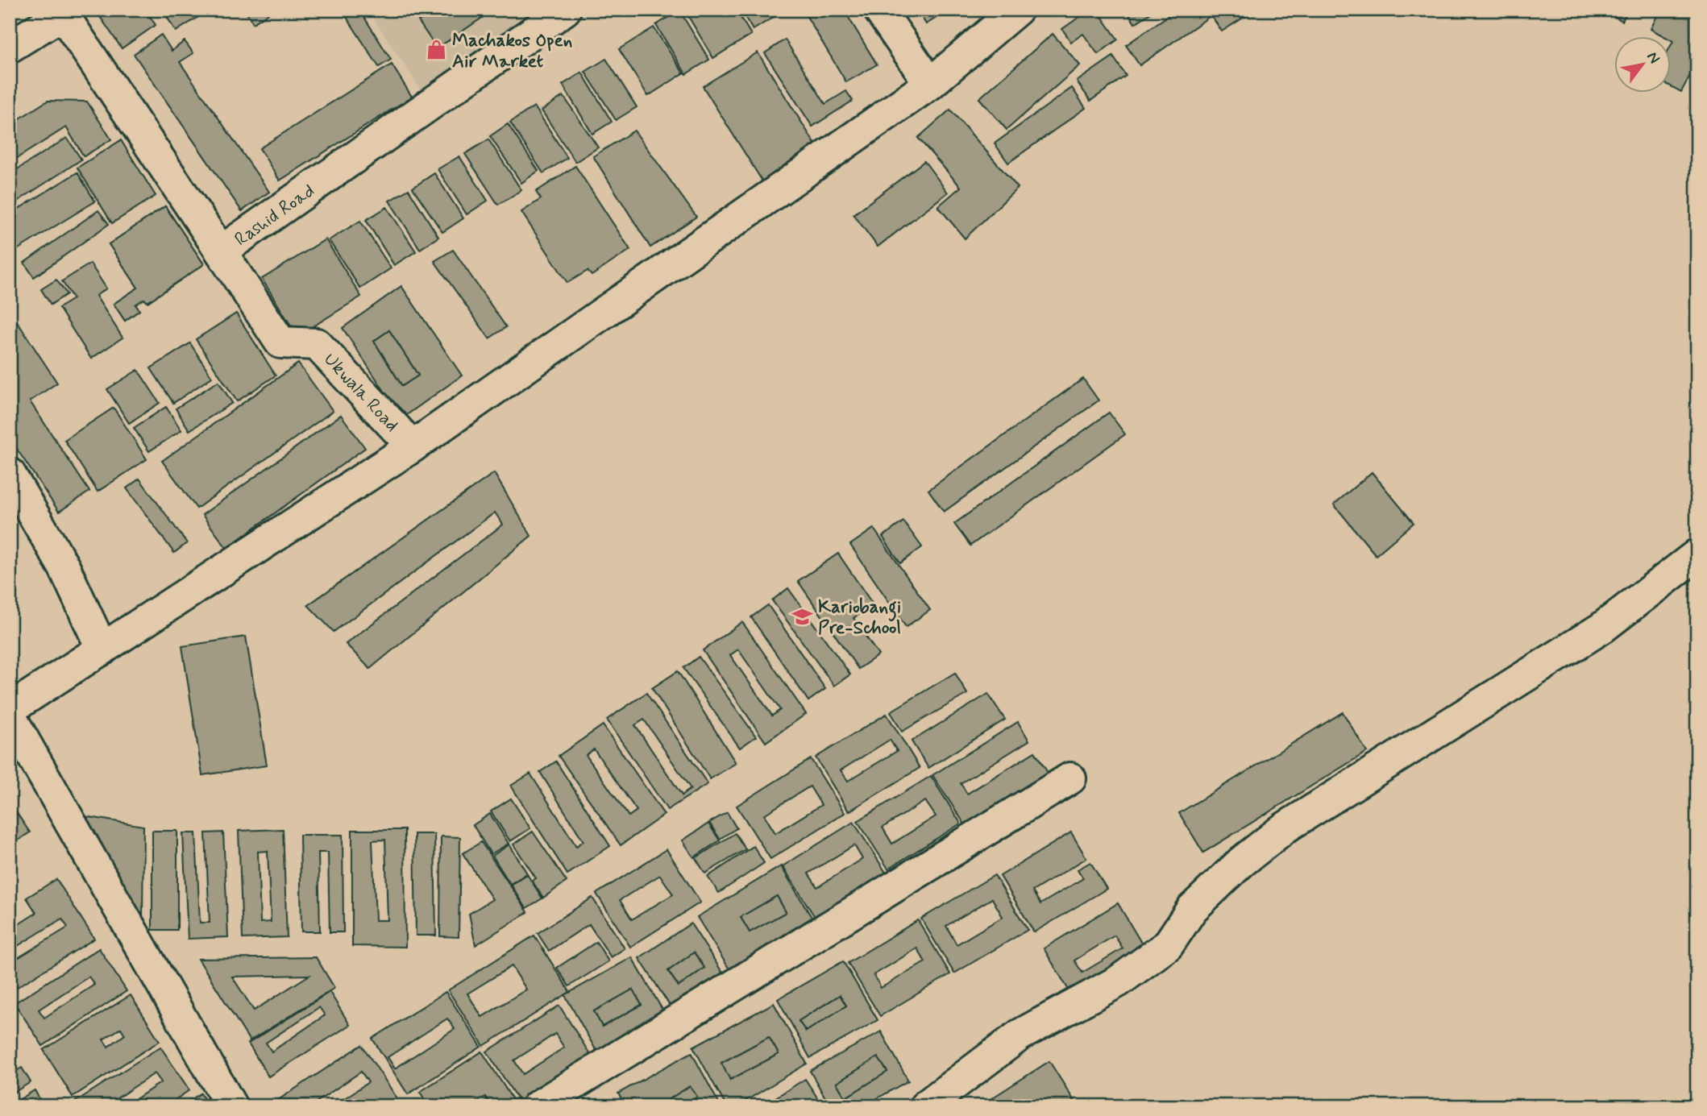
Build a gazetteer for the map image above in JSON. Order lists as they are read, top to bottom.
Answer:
{
  "streets": {
    "street": ["Rashid Road", "Ukwala Road"]
  },
  "crossings": [
    ["Rashid Road", "Ukwala Road"]
  ],
  "places": {
    "shop": ["Machakos Open Air Market"],
    "school or university": ["Kariobangi Pre-School"]
  },
  "north": "top right"
}
